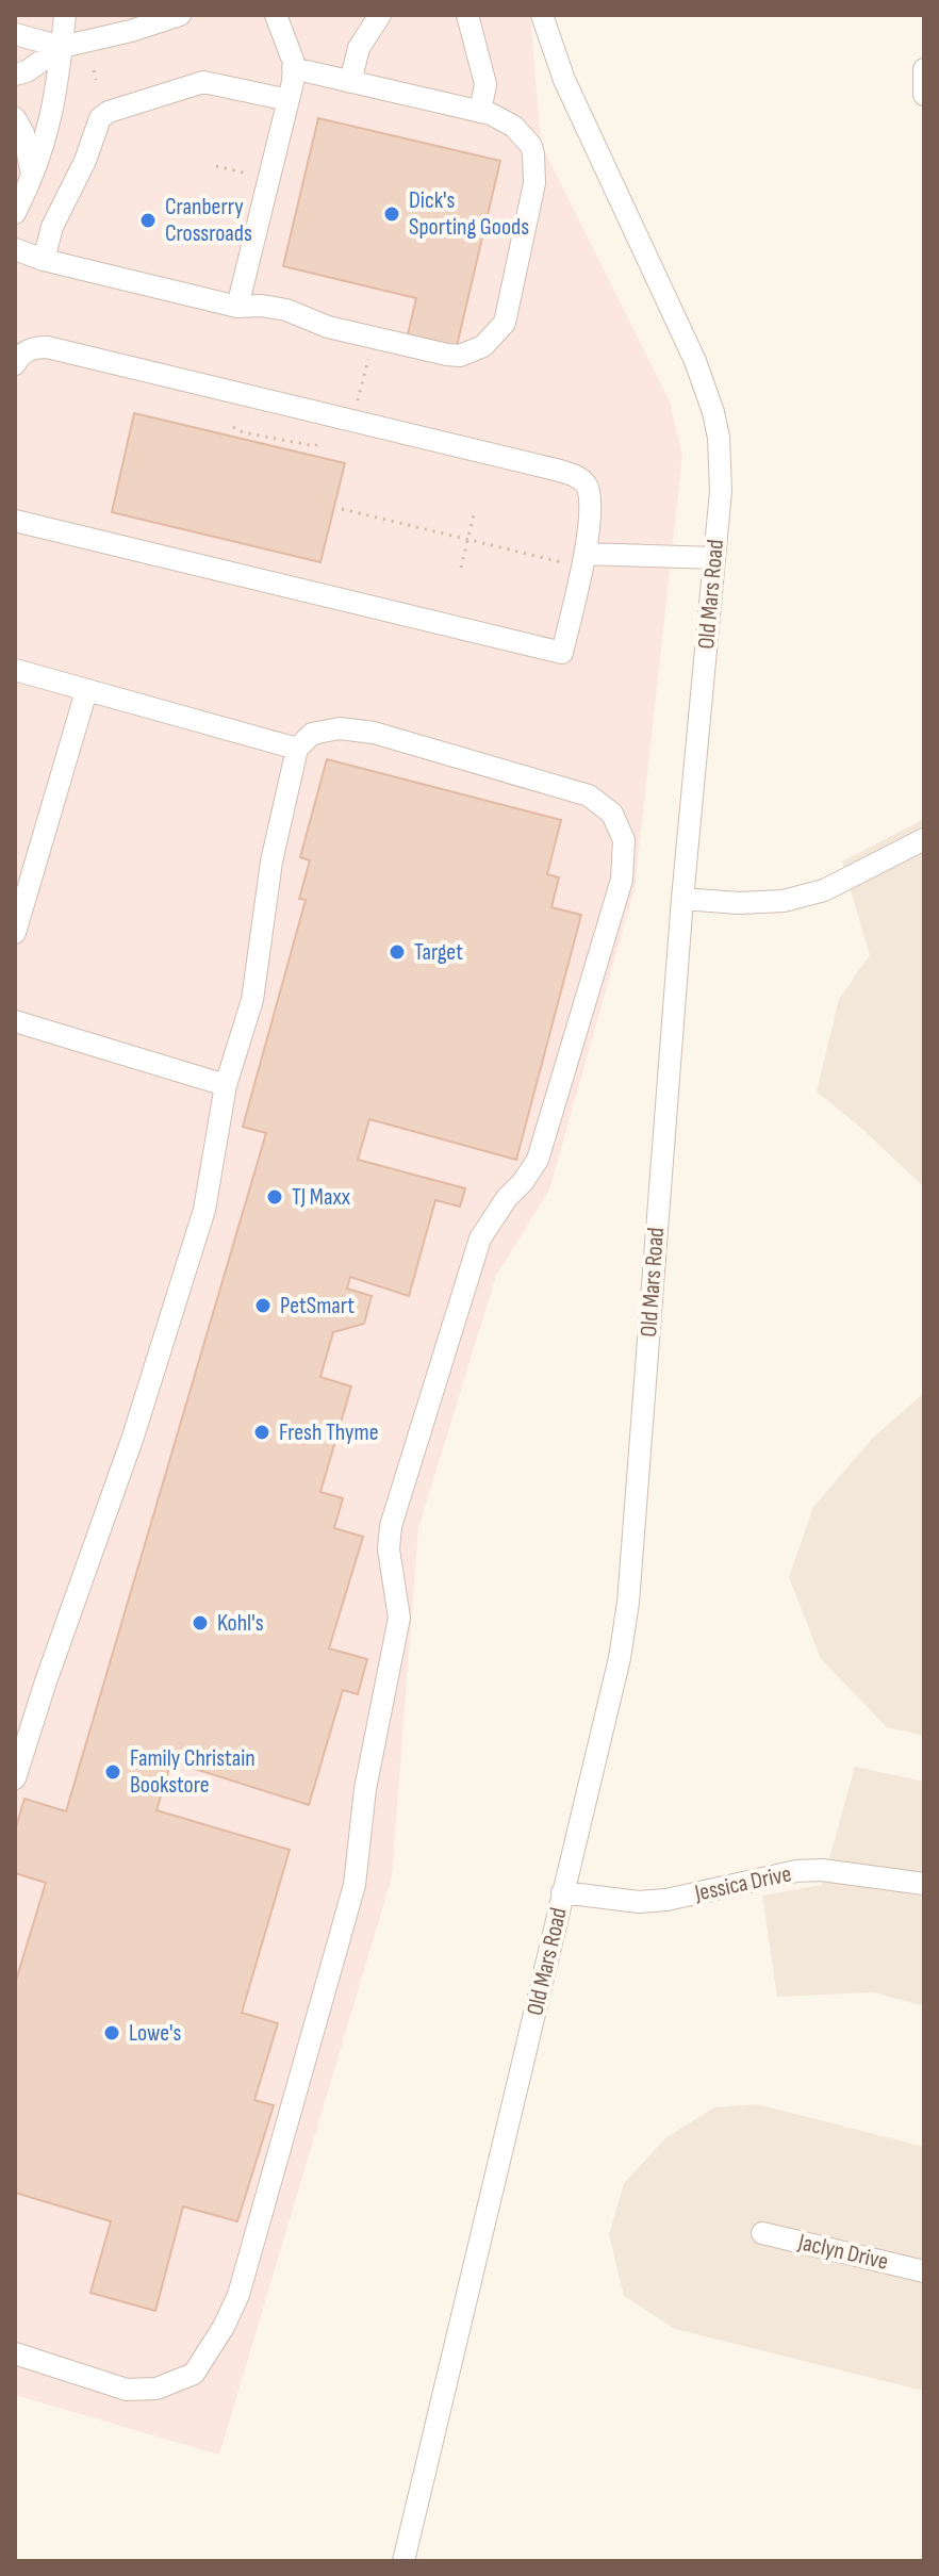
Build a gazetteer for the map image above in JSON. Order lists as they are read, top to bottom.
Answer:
{
  "streets": {
    "street": ["Old Mars Road", "Jessica Drive", "Jaclyn Drive"]
  },
  "crossings": [
    ["Old Mars Road", "Jessica Drive"]
  ],
  "places": [
    "Dick's Sporting Goods",
    "Cranberry Crossroads",
    "Target",
    "TJ Maxx",
    "PetSmart",
    "Fresh Thyme",
    "Kohl's",
    "Family Christain Bookstore",
    "Lowe's"
  ]
}
